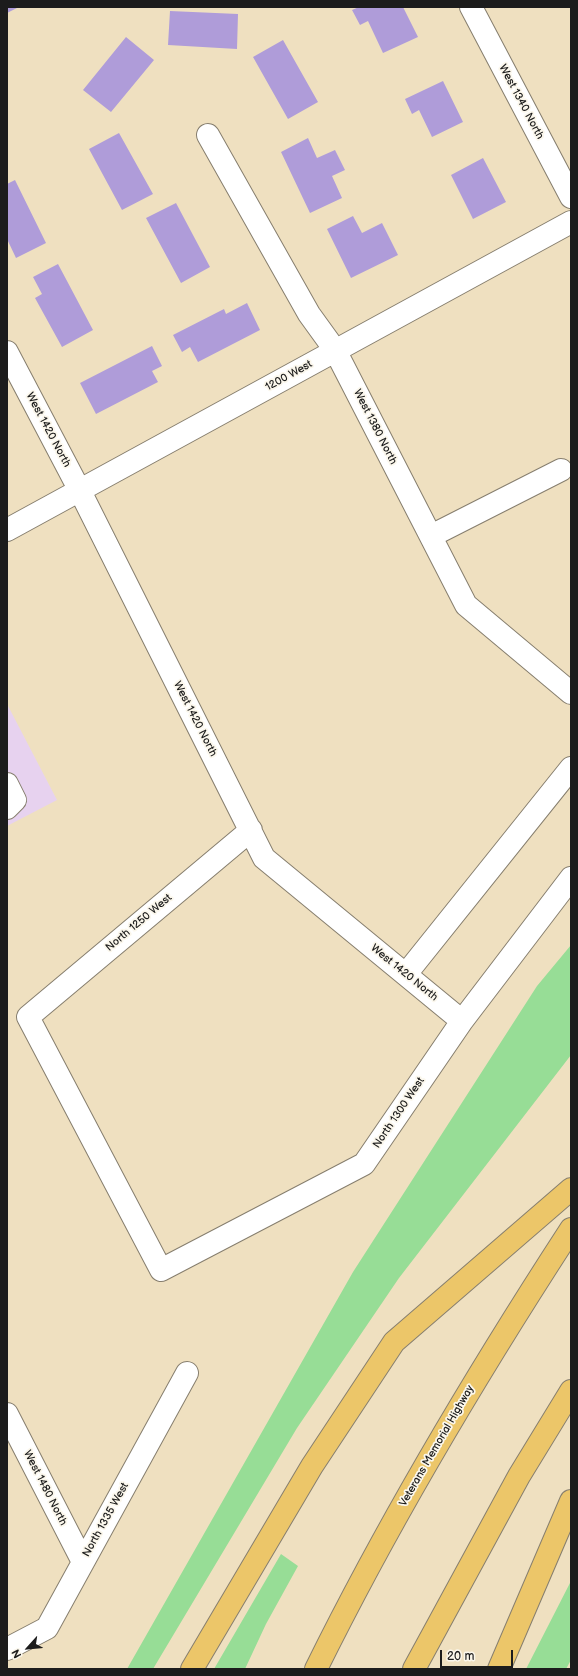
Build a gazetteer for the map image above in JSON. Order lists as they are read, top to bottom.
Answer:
{
  "streets": {
    "highway": ["Veterans Memorial Highway"],
    "street": [
      "West 1340 North",
      "1200 West",
      "West 1380 North",
      "West 1420 North",
      "North 1250 West",
      "North 1300 West",
      "West 1480 North",
      "North 1335 West"
    ]
  },
  "crossings": [
    ["1200 West", "West 1380 North"],
    ["1200 West", "West 1420 North"],
    ["West 1420 North", "North 1250 West"],
    ["West 1420 North", "North 1300 West"],
    ["North 1250 West", "North 1300 West"],
    ["West 1480 North", "North 1335 West"]
  ],
  "scale_bar": "20 m",
  "north": "bottom left"
}
